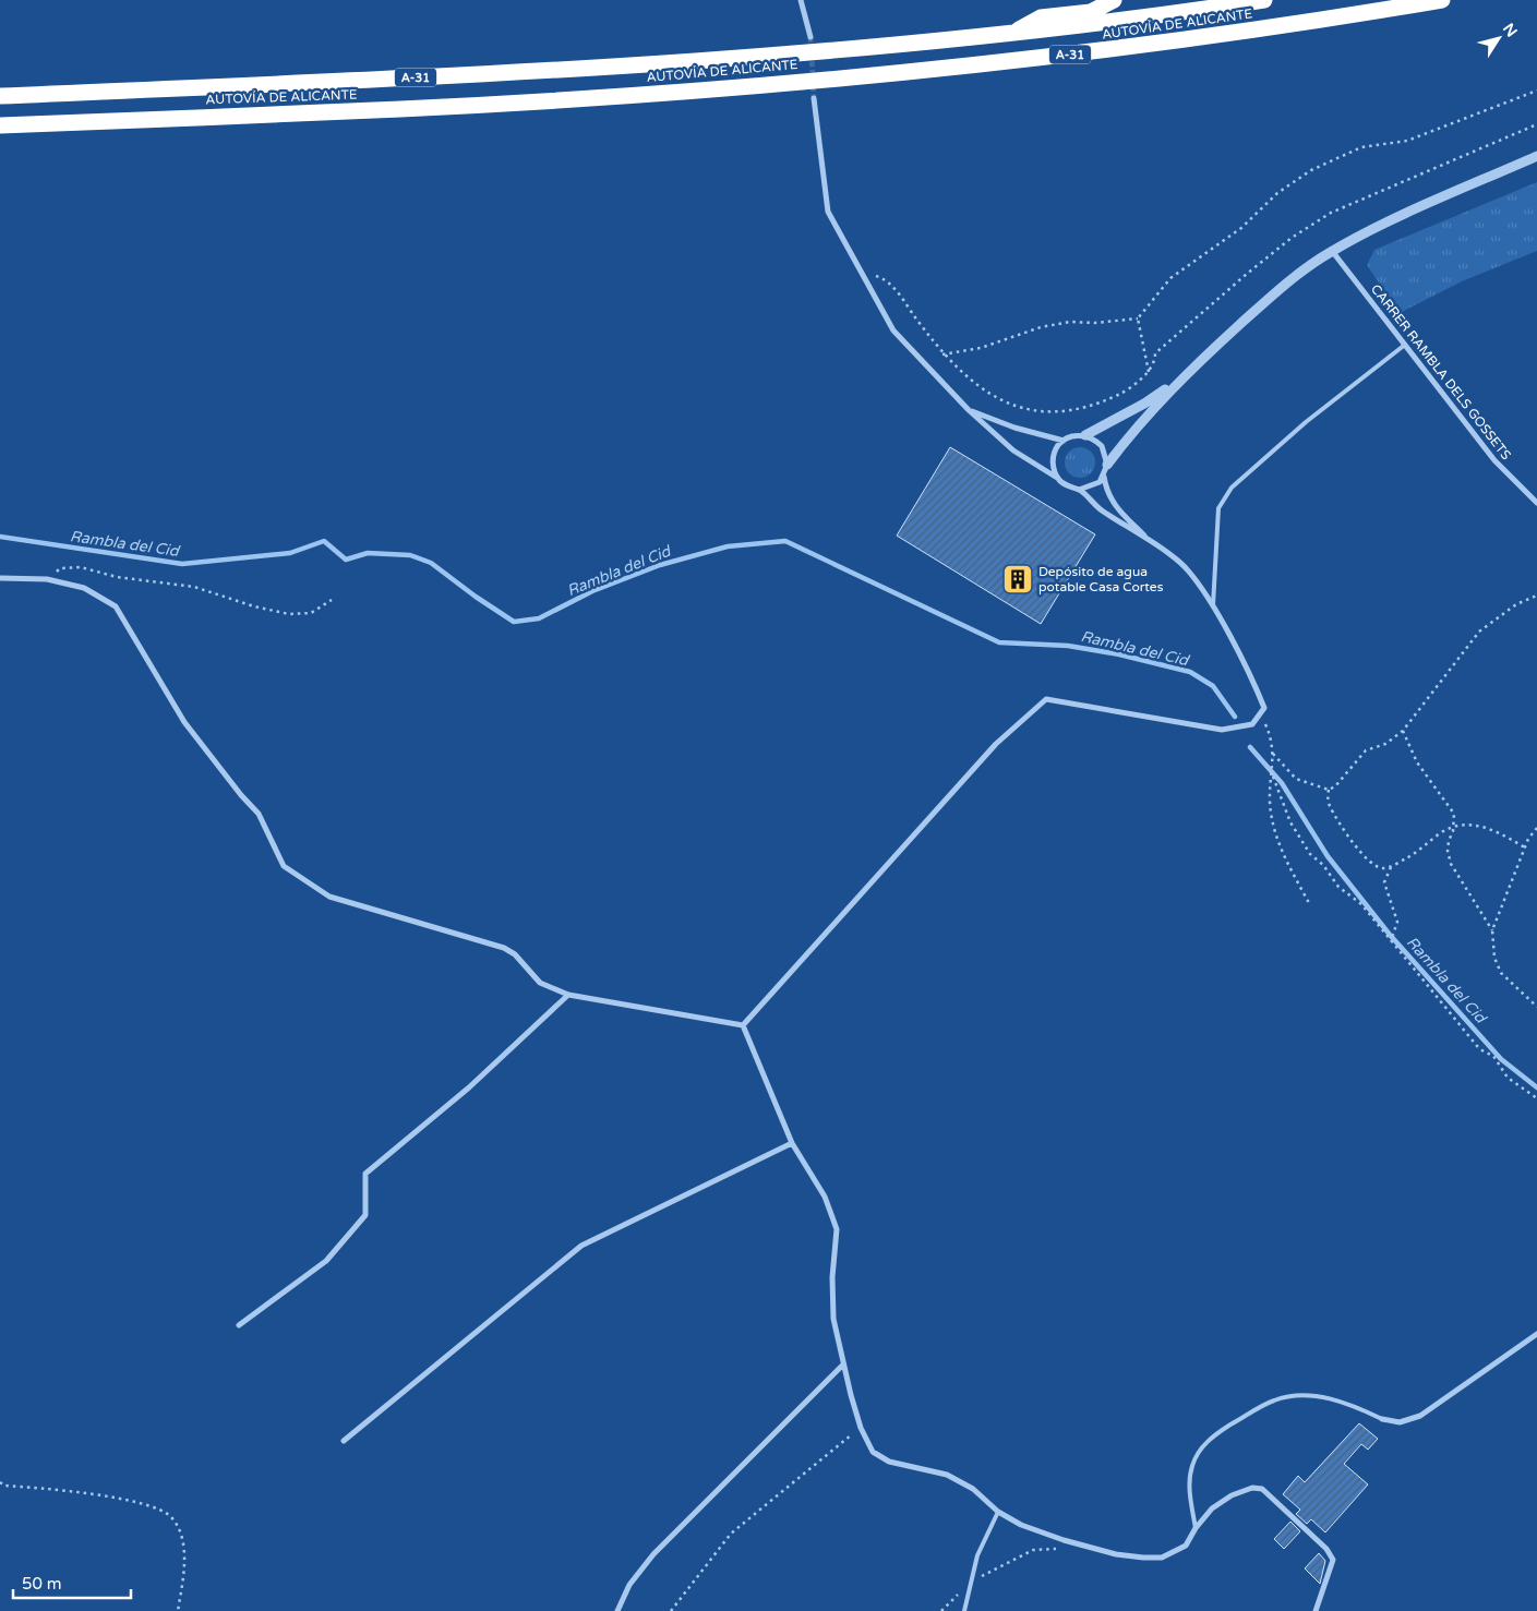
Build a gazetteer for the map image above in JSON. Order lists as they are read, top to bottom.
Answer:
{
  "streets": {
    "highway": ["AUTOVÍA DE ALICANTE", "A-31"],
    "street": ["CARRER RAMBLA DELS GOSSETS"]
  },
  "water": ["Rambla del Cid"],
  "places": {
    "building": ["Depósito de agua potable Casa Cortes"]
  },
  "scale_bar": "50 m",
  "north": "top right"
}
